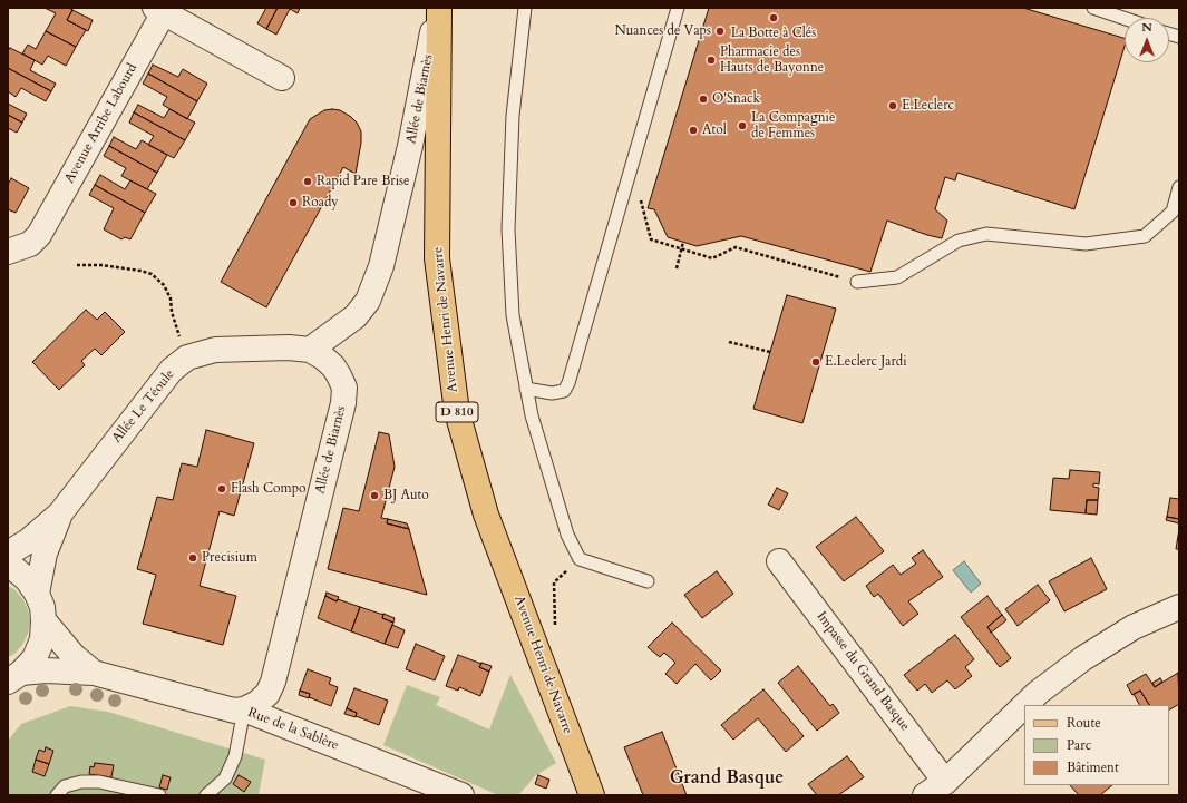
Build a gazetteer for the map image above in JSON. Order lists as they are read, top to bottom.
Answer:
{
  "streets": {
    "main road": ["Avenue Henri de Navarre", "D 810"],
    "street": [
      "Allée de Biarnès",
      "Avenue Arribe Labourd",
      "Allée Le Téoule",
      "Impasse du Grand Basque",
      "Rue de la Sablère"
    ]
  },
  "crossings": [
    ["Allée de Biarnès", "Avenue Henri de Navarre"],
    ["Allée de Biarnès", "Allée Le Téoule"],
    ["Allée de Biarnès", "Rue de la Sablère"]
  ],
  "districts": ["Grand Basque"],
  "places": [
    "La Botte à Clés",
    "Nuances de Vaps",
    "Pharmacie des Hauts de Bayonne",
    "O'Snack",
    "E.Leclerc",
    "La Compagnie de Femmes",
    "Atol",
    "Rapid Pare Brise",
    "Roady",
    "E.Leclerc Jardi",
    "Flash Compo",
    "BJ Auto",
    "Precisium"
  ],
  "legend": ["Route", "Parc", "Bâtiment"],
  "north": "top"
}
